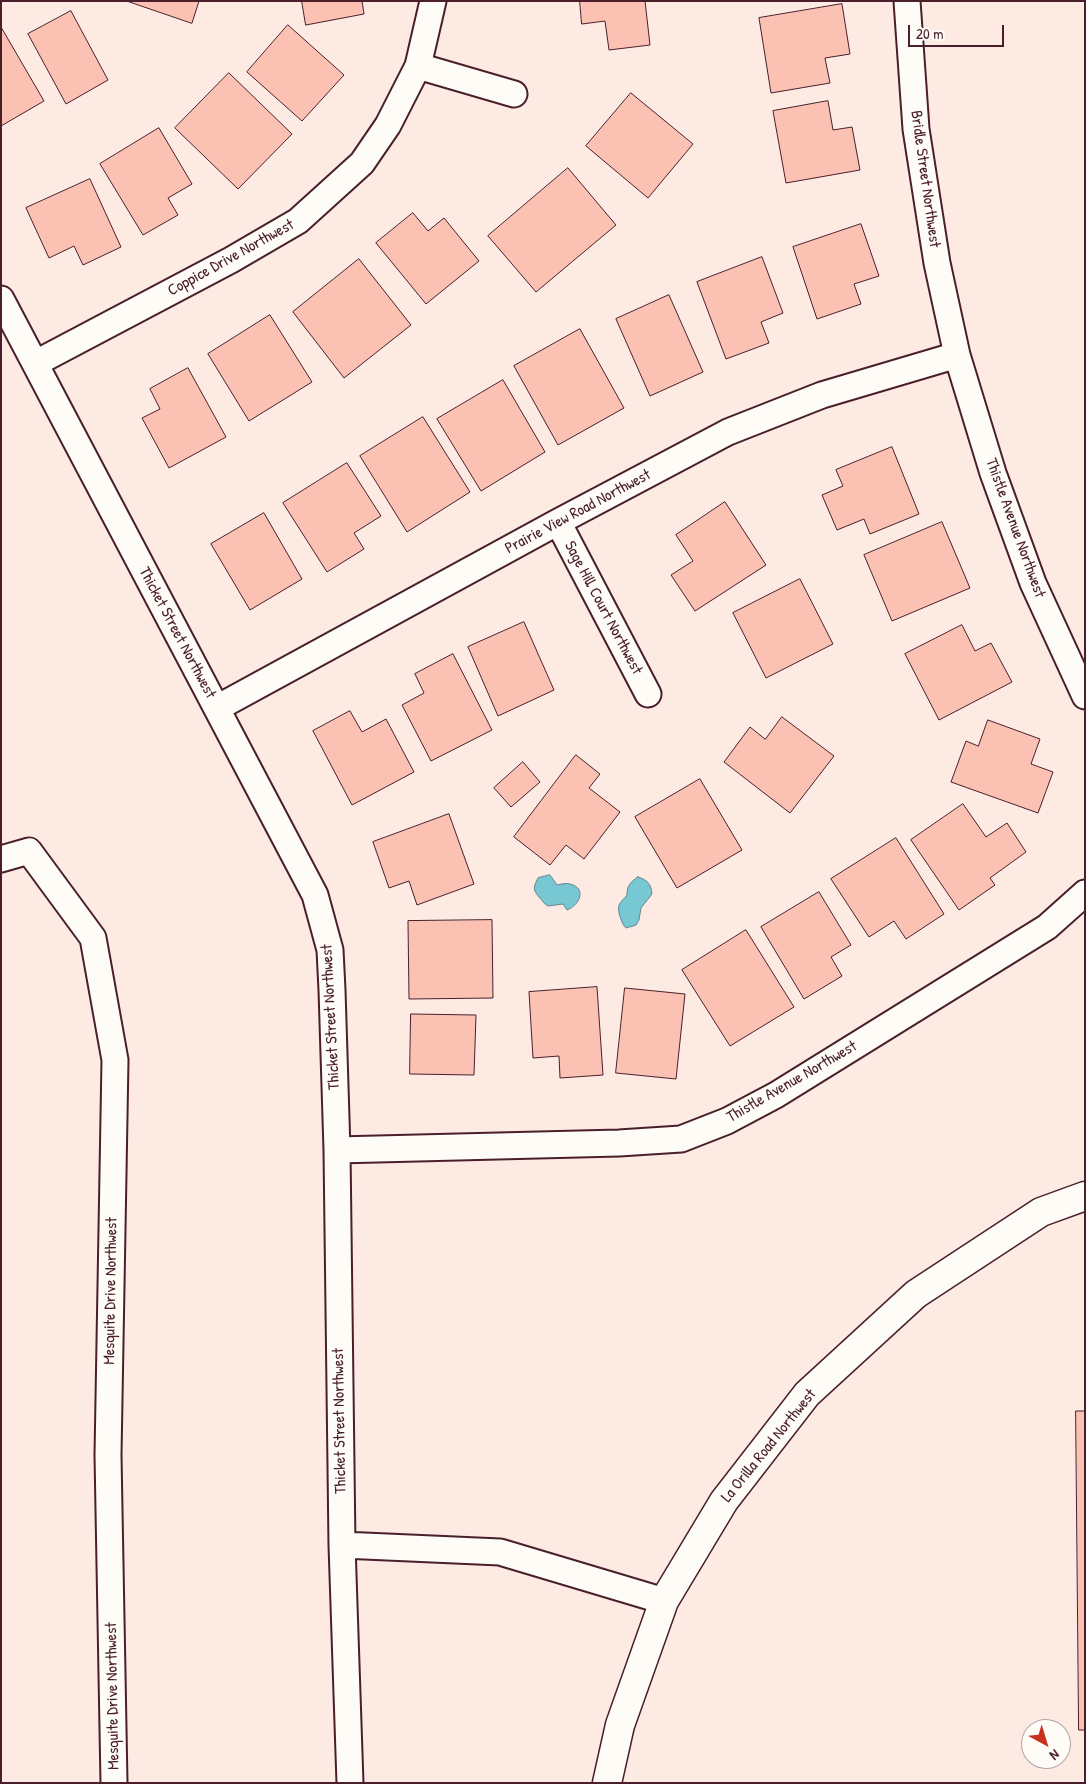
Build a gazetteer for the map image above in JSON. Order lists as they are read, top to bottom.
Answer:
{
  "streets": {
    "street": [
      "Bridle Street Northwest",
      "Coppice Drive Northwest",
      "Prairie View Road Northwest",
      "Thistle Avenue Northwest",
      "Sage Hill Court Northwest",
      "Thicket Street Northwest",
      "Mesquite Drive Northwest",
      "La Orilla Road Northwest"
    ]
  },
  "crossings": [
    ["Bridle Street Northwest", "Prairie View Road Northwest"],
    ["Bridle Street Northwest", "Thistle Avenue Northwest"],
    ["Coppice Drive Northwest", "Thicket Street Northwest"],
    ["Prairie View Road Northwest", "Thistle Avenue Northwest"],
    ["Prairie View Road Northwest", "Sage Hill Court Northwest"],
    ["Prairie View Road Northwest", "Thicket Street Northwest"],
    ["Thistle Avenue Northwest", "Thicket Street Northwest"]
  ],
  "scale_bar": "20 m",
  "north": "bottom right"
}
